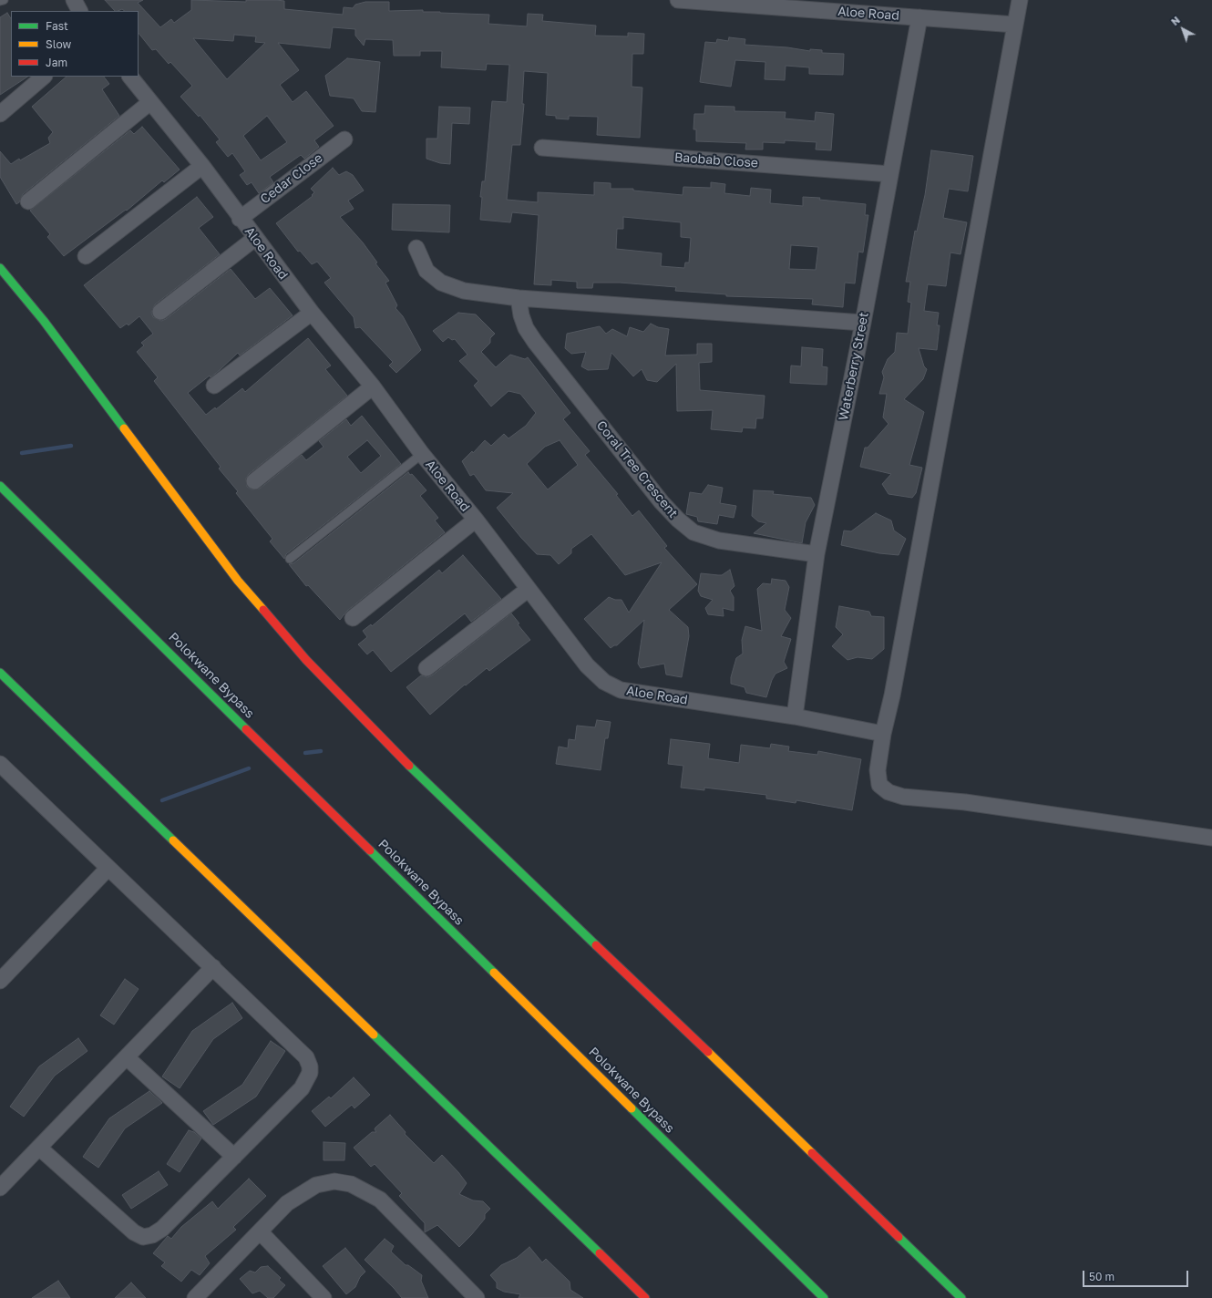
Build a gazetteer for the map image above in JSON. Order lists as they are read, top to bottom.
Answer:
{
  "streets": {
    "main road": ["Polokwane Bypass"],
    "street": [
      "Aloe Road",
      "Baobab Close",
      "Cedar Close",
      "Waterberry Street",
      "Coral Tree Crescent"
    ]
  },
  "crossings": [
    ["Aloe Road", "Cedar Close"],
    ["Aloe Road", "Waterberry Street"],
    ["Baobab Close", "Waterberry Street"],
    ["Waterberry Street", "Coral Tree Crescent"]
  ],
  "legend": ["Fast", "Slow", "Jam"],
  "scale_bar": "50 m",
  "north": "top left"
}
